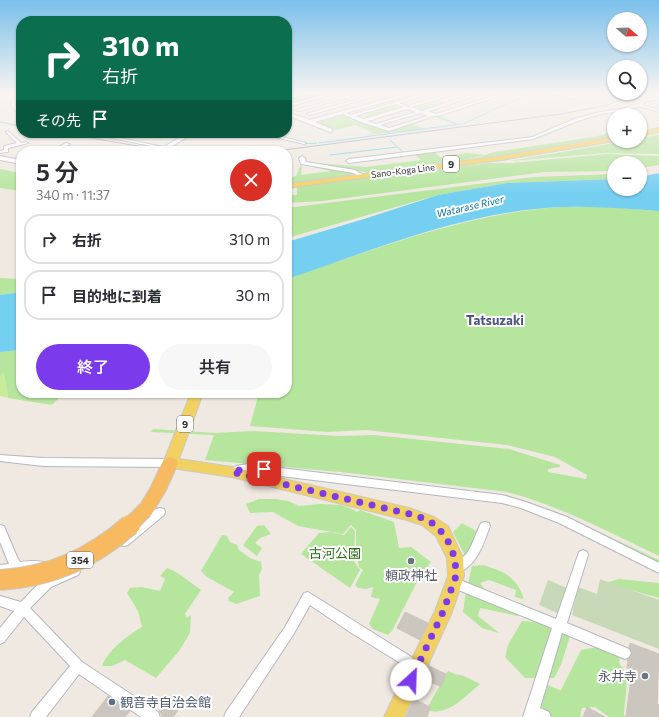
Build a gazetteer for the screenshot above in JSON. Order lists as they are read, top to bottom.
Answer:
{
  "streets": {
    "highway": ["354"],
    "main road": ["9", "Sano-Koga Line"]
  },
  "crossings": [
    ["9", "354"]
  ],
  "districts": ["Tatsuzaki"],
  "water": ["Watarase River"],
  "parks": ["古河公園"],
  "places": ["頼政神社", "永井寺", "観音寺自治会館"],
  "north": "right",
  "page": {
    "map_buttons": ["+", "−"],
    "turn": ["310 m", "右折"],
    "then": "その先",
    "heading": ["5 分", "340 m · 11:37"],
    "list": [
      {
        "name": "右折",
        "value": "310 m"
      },
      {
        "name": "目的地に到着",
        "value": "30 m"
      }
    ],
    "buttons": ["終了", "共有"]
  }
}
